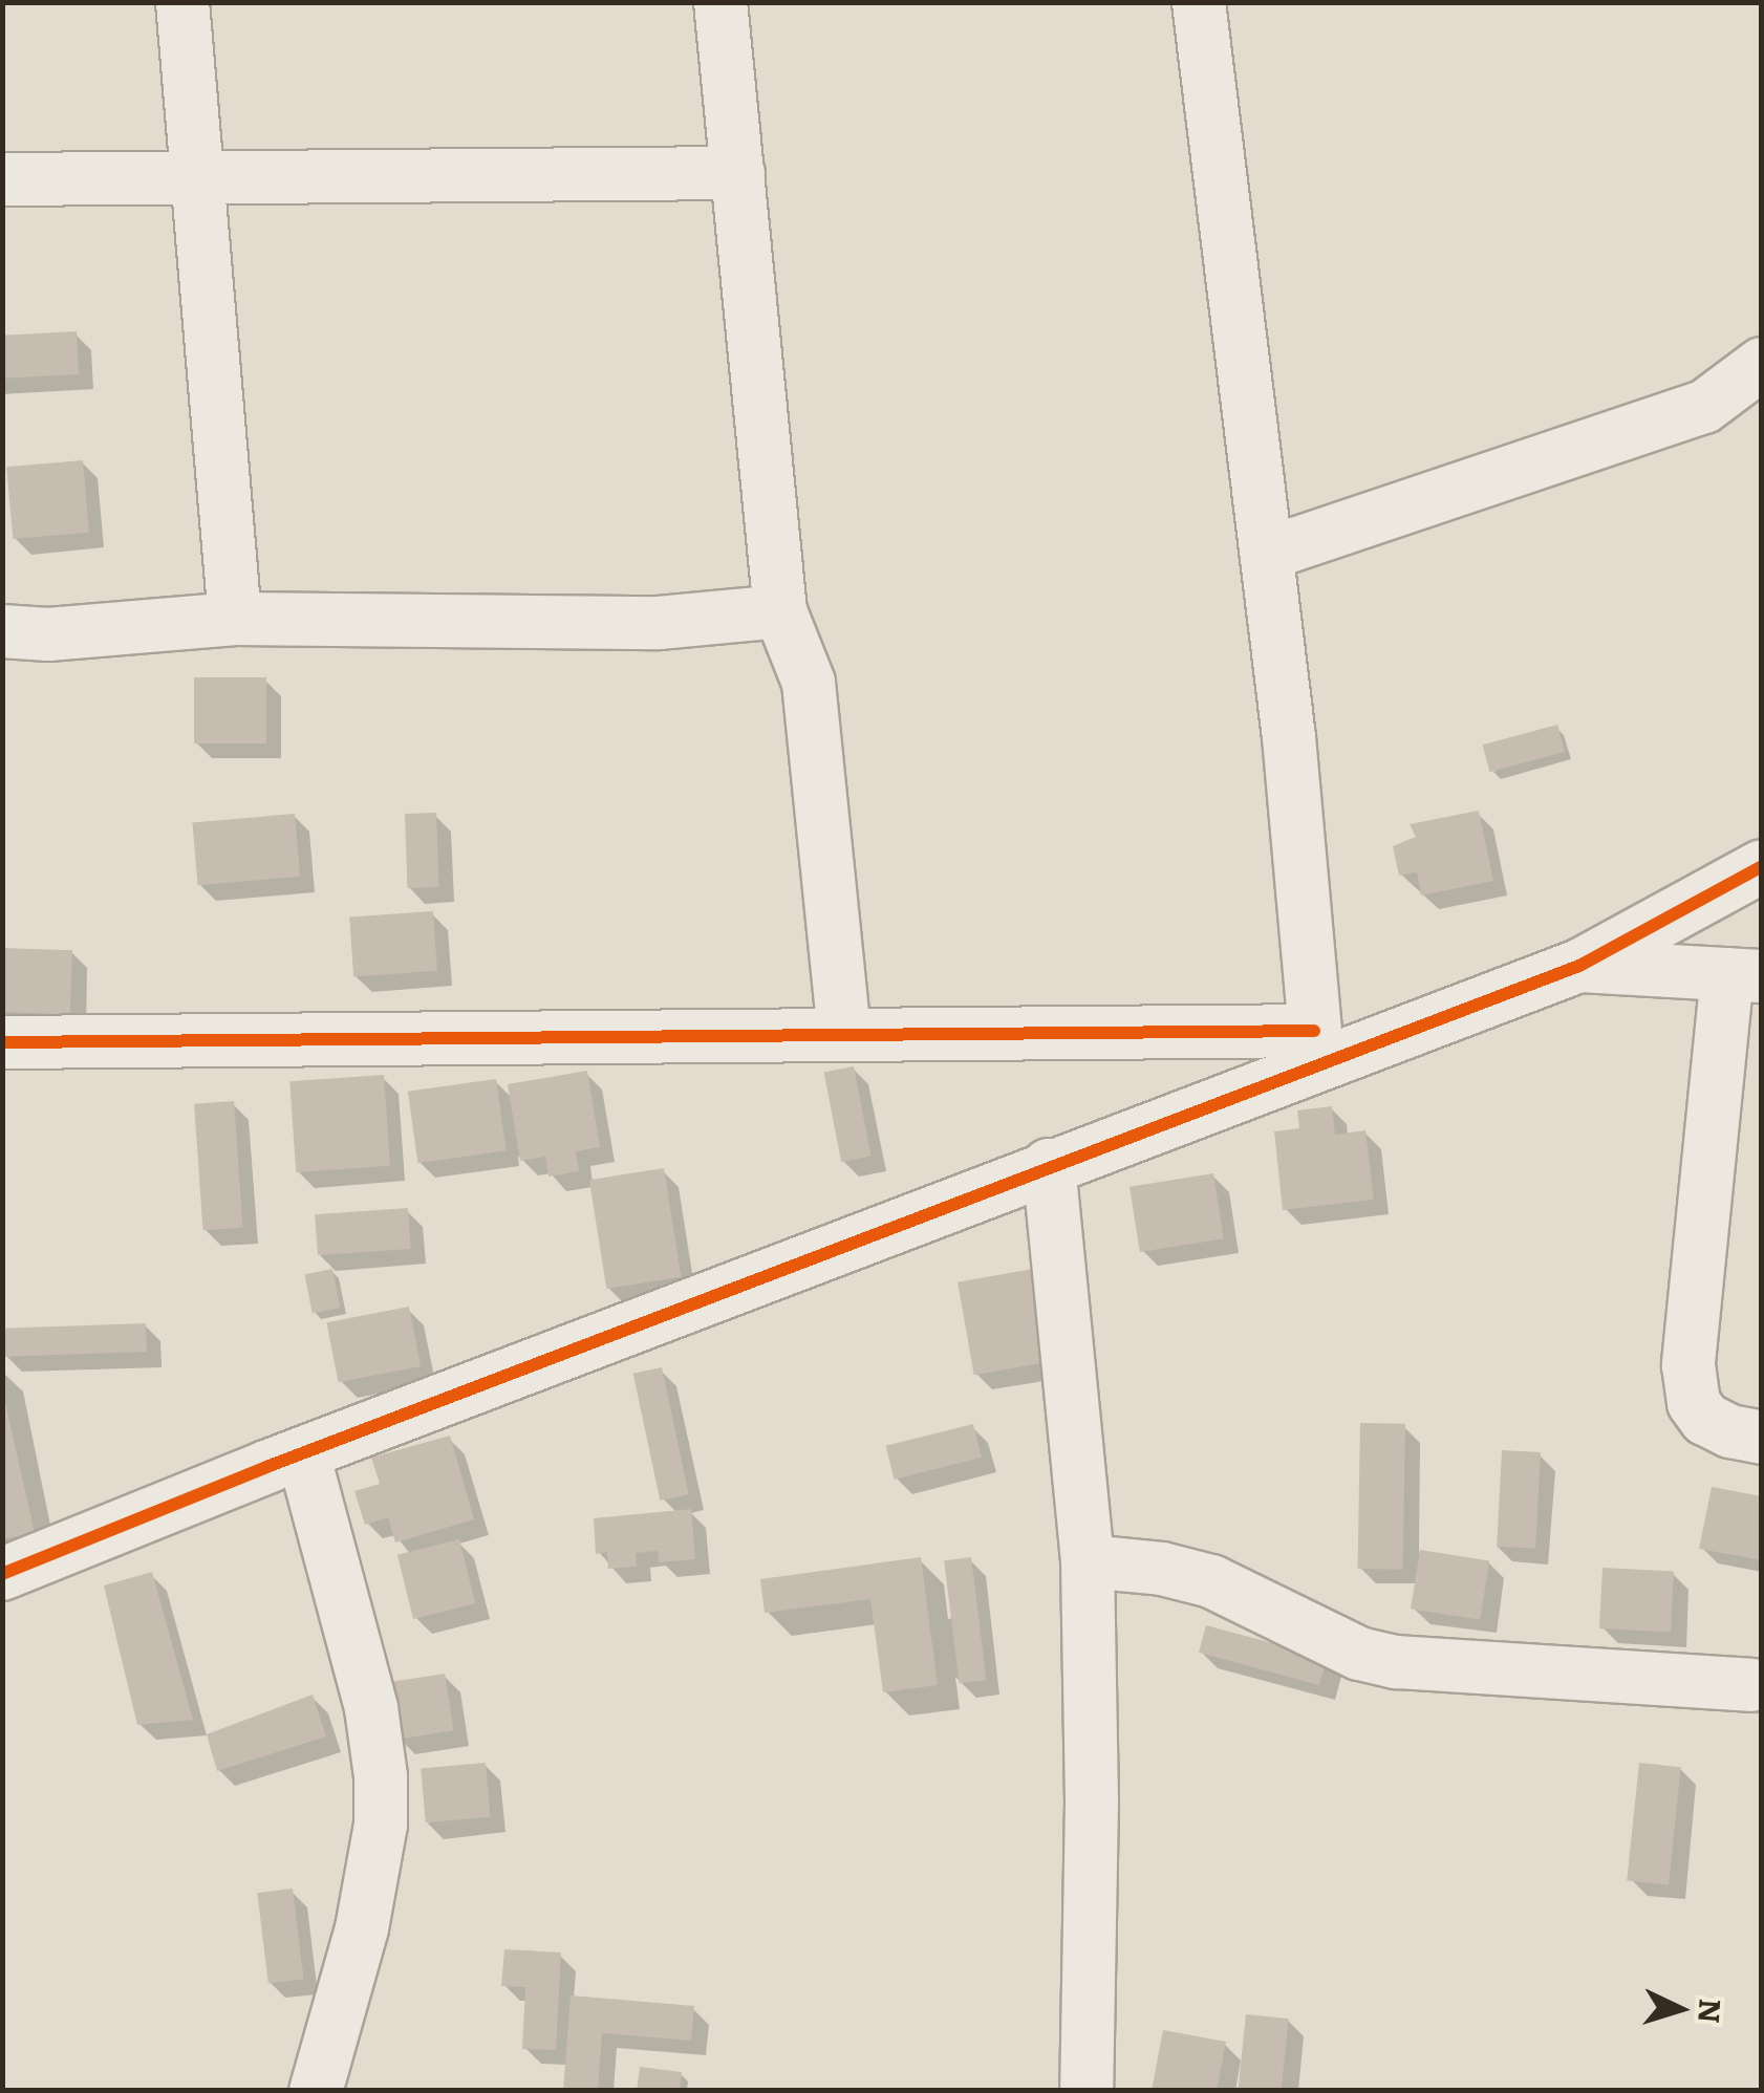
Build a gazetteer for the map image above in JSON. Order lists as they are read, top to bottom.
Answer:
{
  "north": "right"
}
